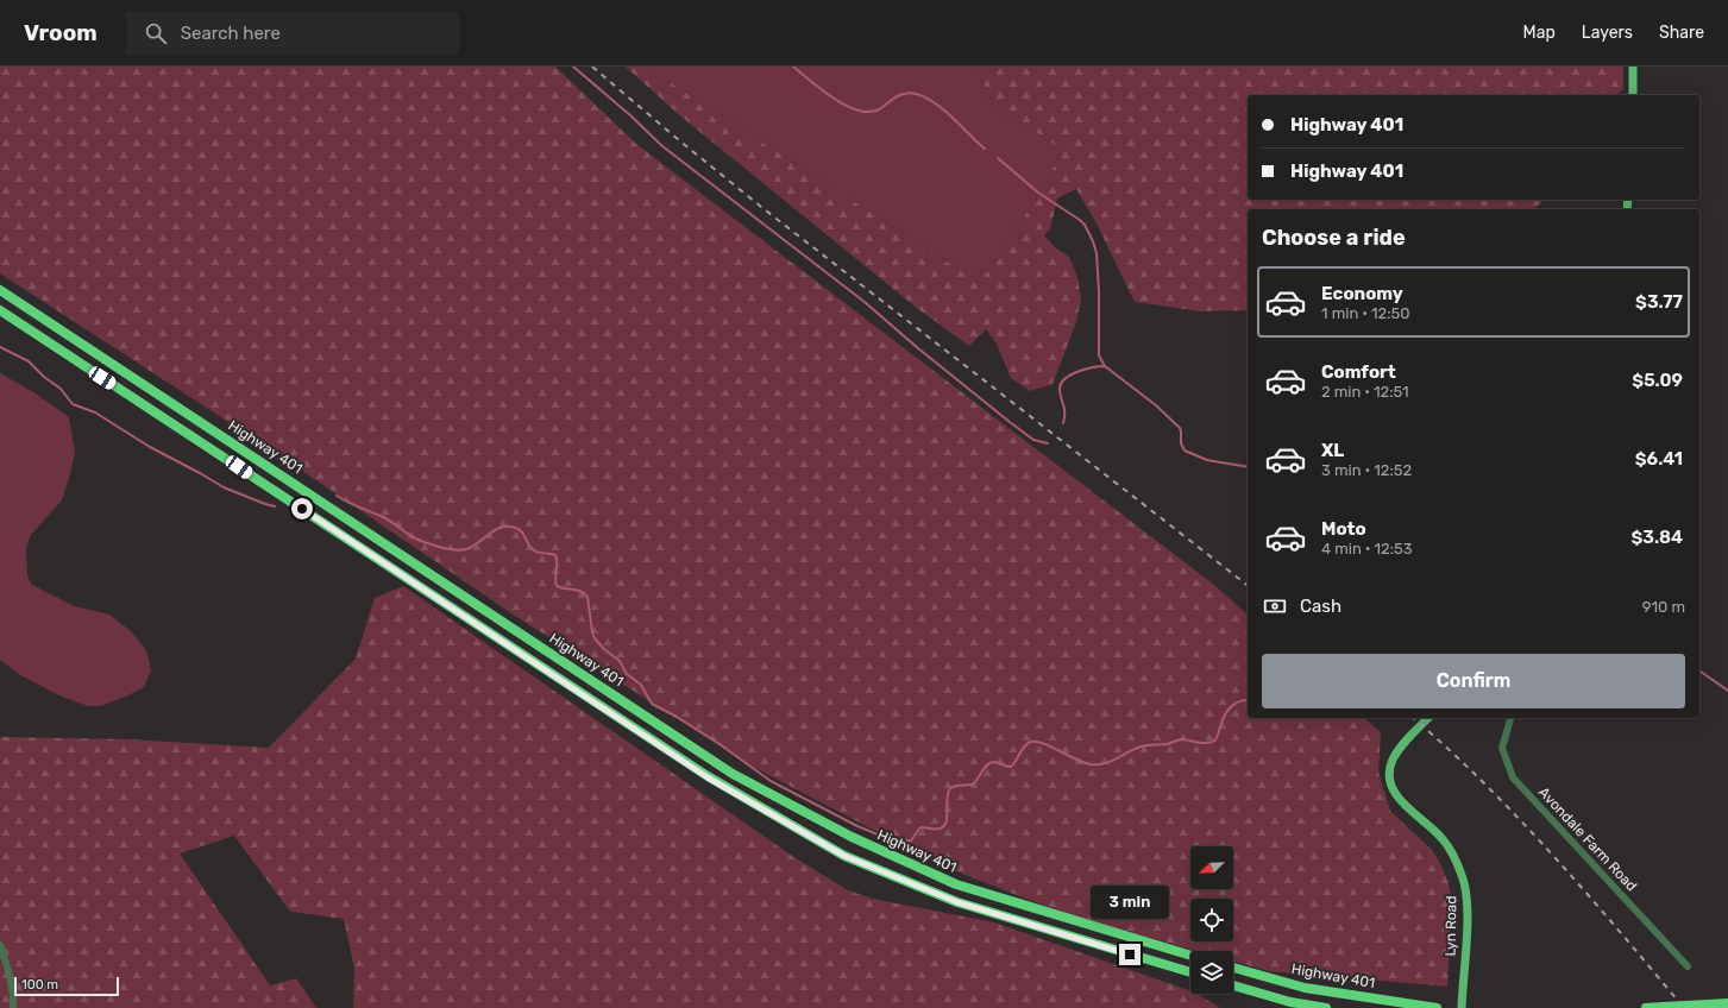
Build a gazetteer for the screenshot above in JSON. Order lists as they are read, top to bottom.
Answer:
{
  "streets": {
    "highway": ["Highway 401"],
    "main road": ["Lyn Road"],
    "street": ["Avondale Farm Road"]
  },
  "scale_bar": "100 m",
  "north": "bottom left",
  "page": {
    "header": "Vroom",
    "search": "Search here",
    "nav": ["Map", "Layers", "Share"],
    "banner": ["Highway 401", "Highway 401"],
    "heading": "Choose a ride",
    "list": [
      {
        "name": "Economy",
        "note": "1 min · 12:50",
        "value": "$3.77"
      },
      {
        "name": "Comfort",
        "note": "2 min · 12:51",
        "value": "$5.09"
      },
      {
        "name": "XL",
        "note": "3 min · 12:52",
        "value": "$6.41"
      },
      {
        "name": "Moto",
        "note": "4 min · 12:53",
        "value": "$3.84"
      }
    ],
    "pay": ["Cash", "910 m"],
    "buttons": "Confirm",
    "bubble": "3 min",
    "scale": "100 m"
  }
}
